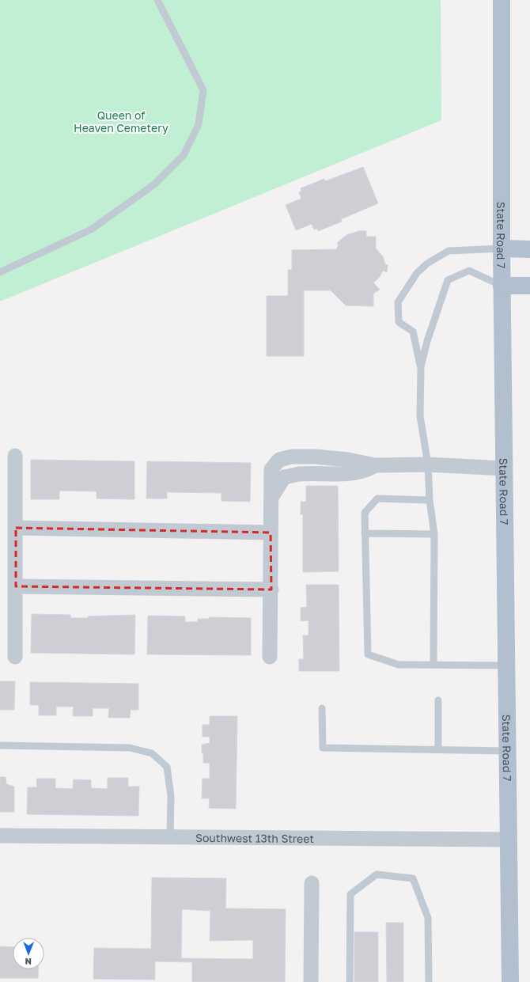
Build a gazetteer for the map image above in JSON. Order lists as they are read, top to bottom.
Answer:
{
  "streets": {
    "main road": ["State Road 7"],
    "street": ["Southwest 13th Street"]
  },
  "crossings": [
    ["State Road 7", "Southwest 13th Street"]
  ],
  "parks": ["Queen of Heaven Cemetery"],
  "north": "bottom"
}
